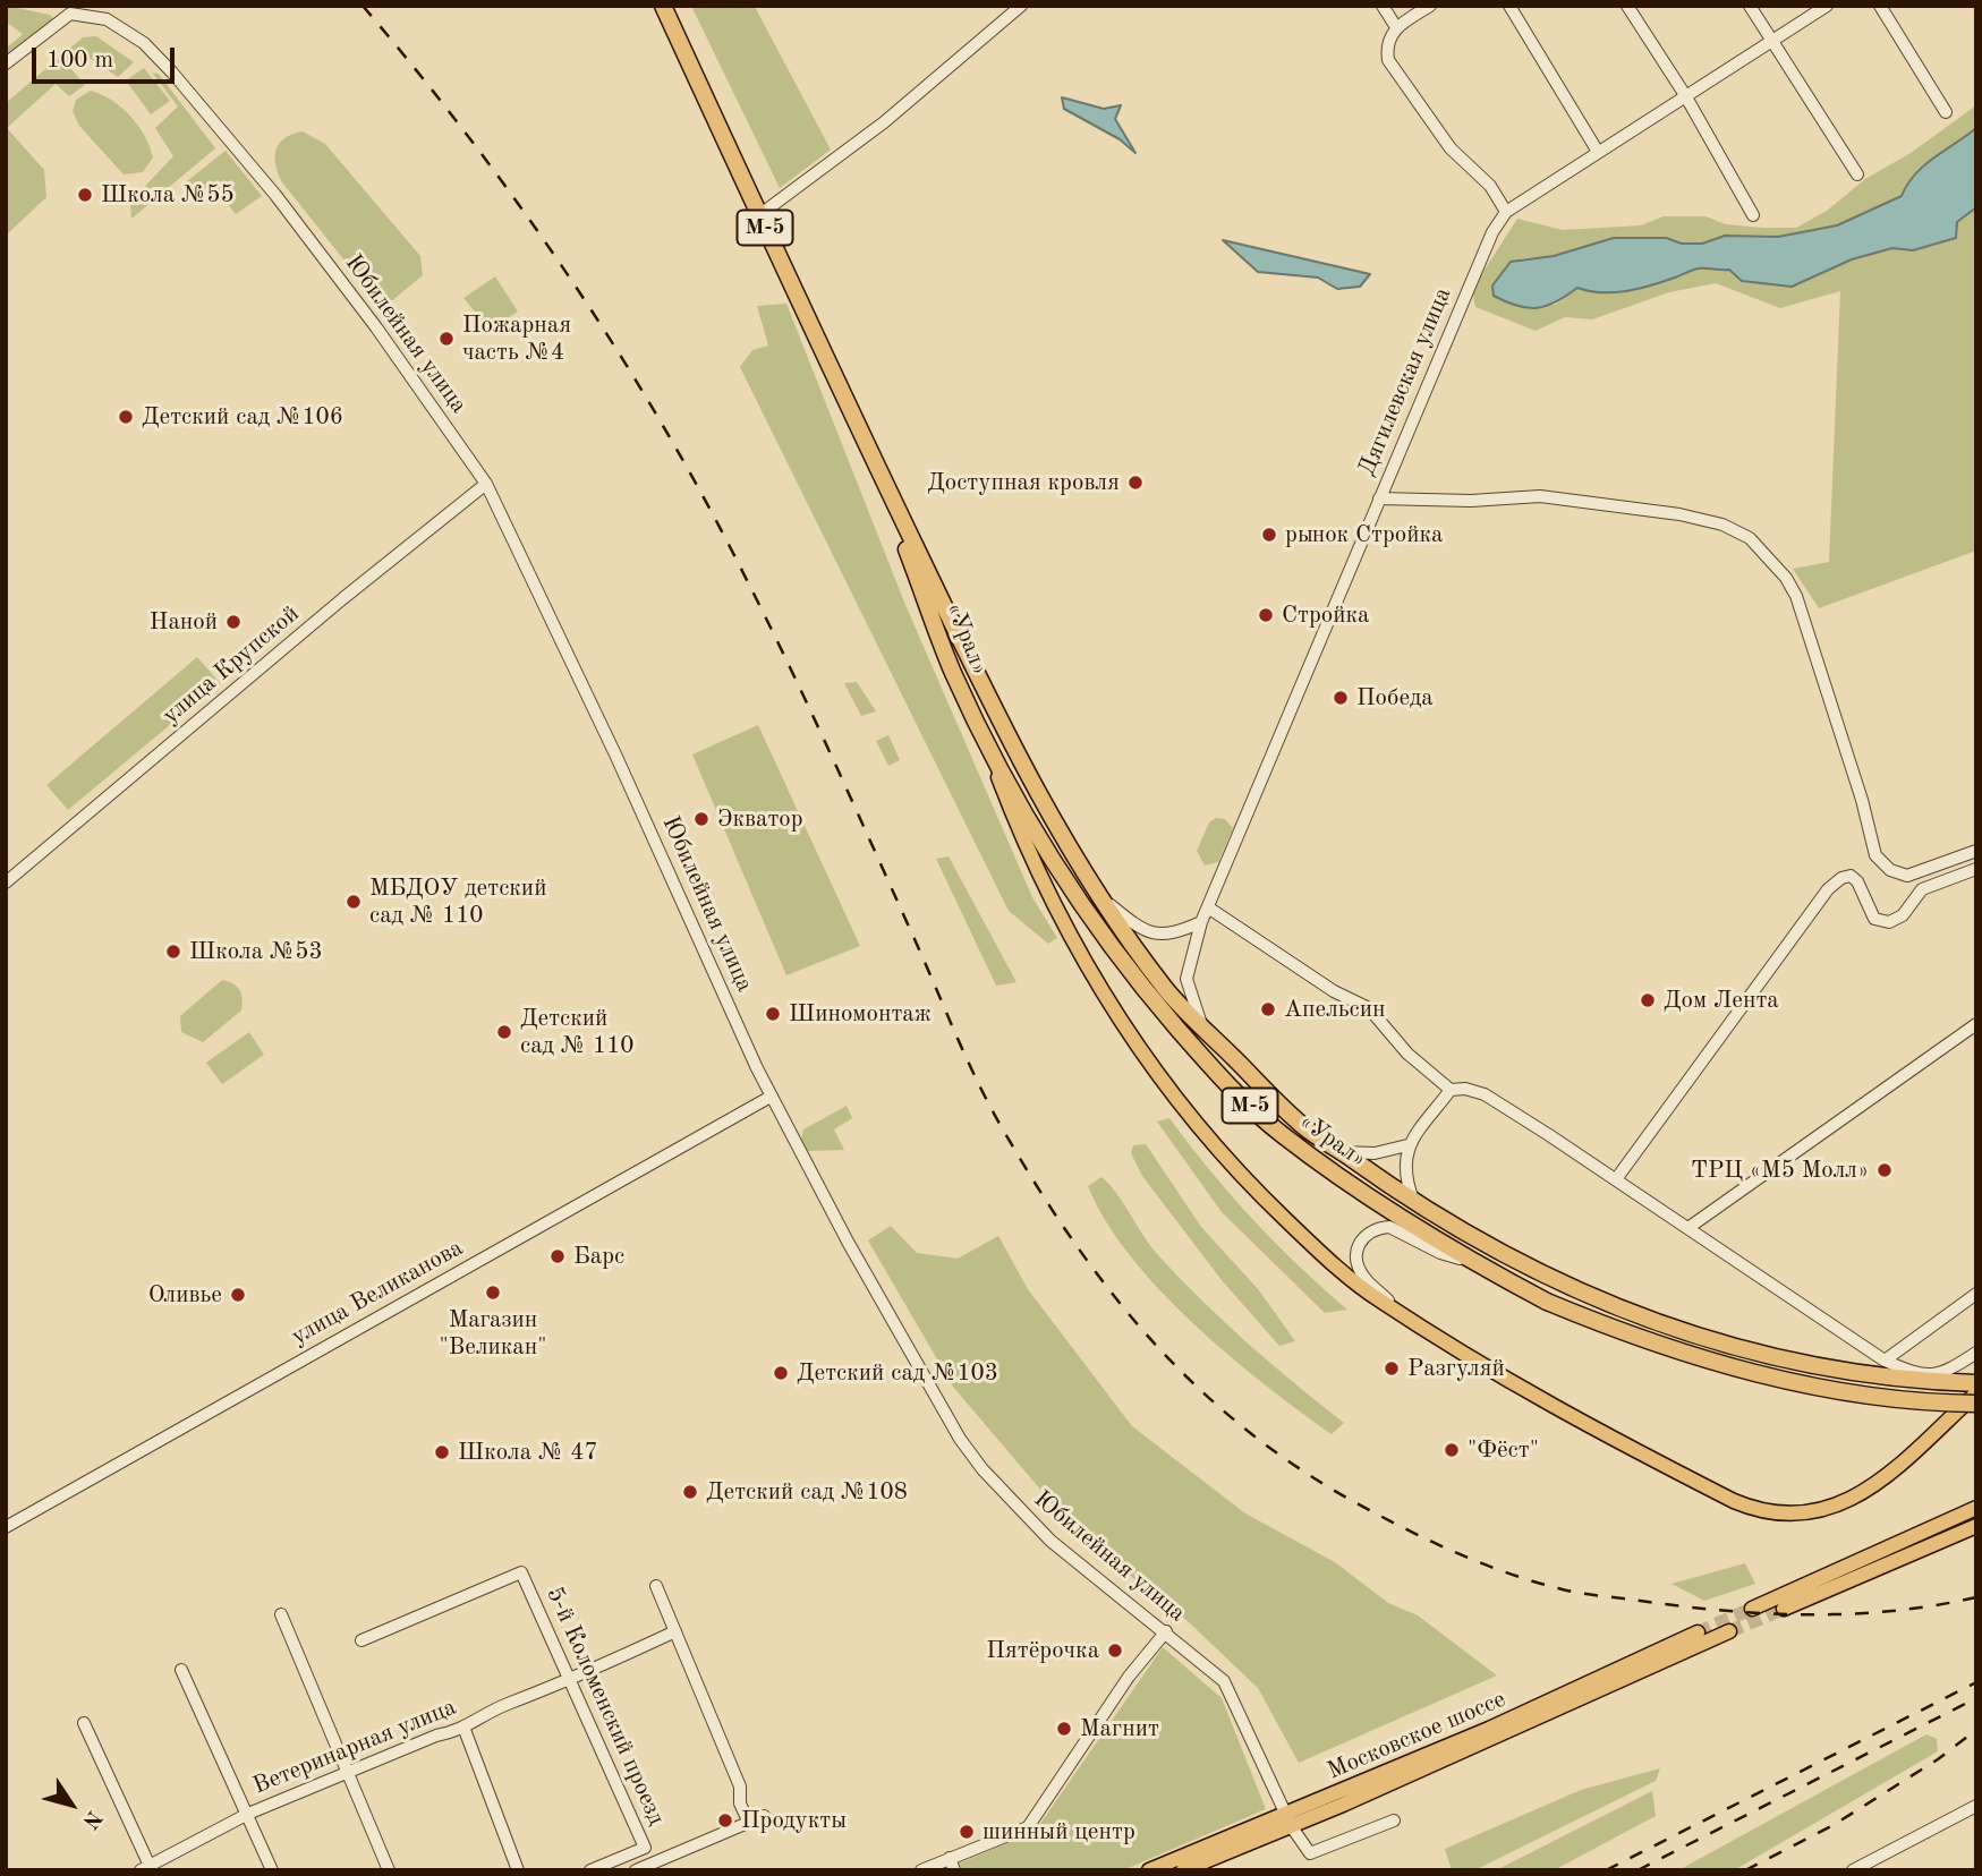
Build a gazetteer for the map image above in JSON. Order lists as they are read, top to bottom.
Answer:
{
  "streets": {
    "highway": ["М-5", "«Урал»"],
    "main road": ["Московское шоссе"],
    "street": [
      "Юбилейная улица",
      "Дягилевская улица",
      "улица Крупской",
      "улица Великанова",
      "5-й Коломенский проезд",
      "Ветеринарная улица"
    ]
  },
  "crossings": [
    ["Юбилейная улица", "улица Крупской"],
    ["Юбилейная улица", "улица Великанова"],
    ["Юбилейная улица", "Московское шоссе"],
    ["Дягилевская улица", "«Урал»"],
    ["5-й Коломенский проезд", "Ветеринарная улица"]
  ],
  "places": [
    "Школа №55",
    "Пожарная часть №4",
    "Детский сад №106",
    "Доступная кровля",
    "рынок Стройка",
    "Стройка",
    "Наной",
    "Победа",
    "Экватор",
    "МБДОУ детский сад № 110",
    "Школа №53",
    "Дом Лента",
    "Апельсин",
    "Шиномонтаж",
    "Детский сад № 110",
    "ТРЦ «М5 Молл»",
    "Барс",
    "Магазин \"Великан\"",
    "Оливье",
    "Разгуляй",
    "Детский сад №103",
    "\"Фёст\"",
    "Школа № 47",
    "Детский сад №108",
    "Пятёрочка",
    "Магнит",
    "Продукты",
    "шинный центр"
  ],
  "scale_bar": "100 m",
  "north": "bottom right"
}
